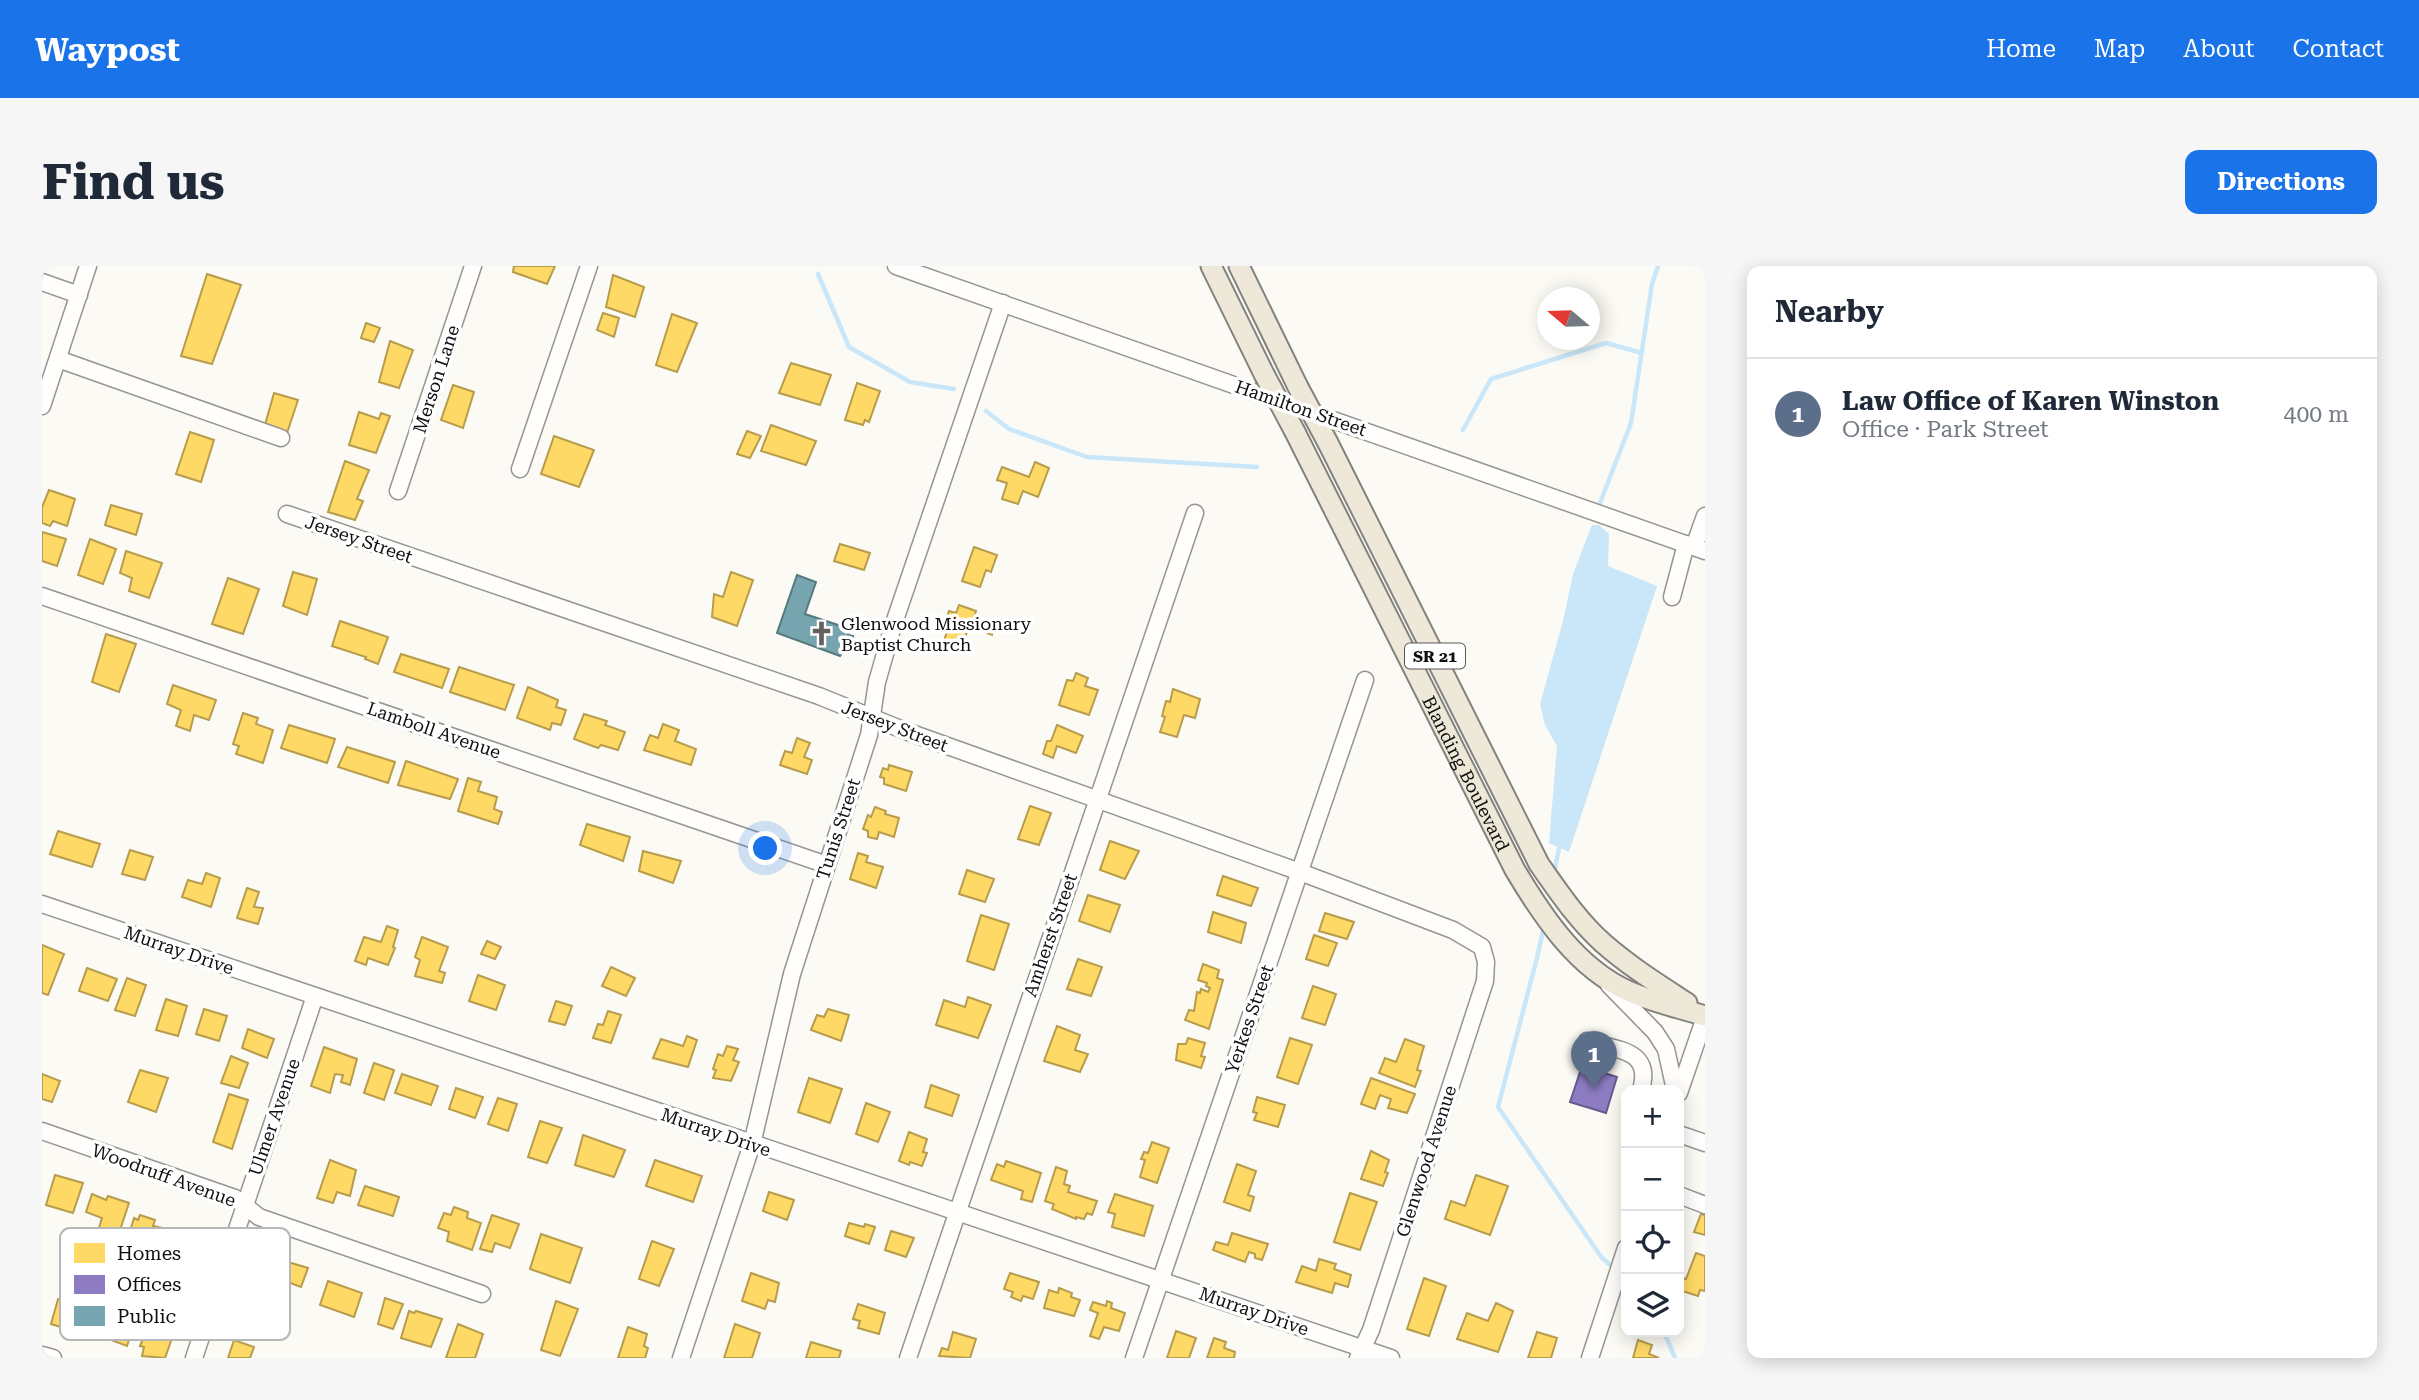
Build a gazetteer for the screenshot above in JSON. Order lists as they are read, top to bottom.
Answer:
{
  "streets": {
    "main road": ["SR 21", "Blanding Boulevard"],
    "street": [
      "Merson Lane",
      "Hamilton Street",
      "Jersey Street",
      "Lamboll Avenue",
      "Tunis Street",
      "Amherst Street",
      "Murray Drive",
      "Yerkes Street",
      "Ulmer Avenue",
      "Glenwood Avenue",
      "Woodruff Avenue"
    ]
  },
  "crossings": [
    ["Hamilton Street", "Tunis Street"],
    ["Jersey Street", "Tunis Street"],
    ["Jersey Street", "Amherst Street"],
    ["Jersey Street", "Yerkes Street"],
    ["Jersey Street", "Glenwood Avenue"],
    ["Lamboll Avenue", "Tunis Street"],
    ["Tunis Street", "Murray Drive"],
    ["Amherst Street", "Murray Drive"],
    ["Murray Drive", "Yerkes Street"],
    ["Murray Drive", "Ulmer Avenue"],
    ["Murray Drive", "Glenwood Avenue"],
    ["Ulmer Avenue", "Woodruff Avenue"]
  ],
  "places": {
    "church": ["Glenwood Missionary Baptist Church"]
  },
  "legend": ["Homes", "Offices", "Public"],
  "north": "left",
  "page": {
    "header": "Waypost",
    "nav": [
      "Home",
      "Map",
      "About",
      "Contact"
    ],
    "buttons": "Directions",
    "title": "Find us",
    "heading": "Nearby",
    "list": [
      {
        "mark": "1",
        "name": "Law Office of Karen Winston",
        "note": "Office · Park Street",
        "value": "400 m"
      }
    ],
    "pins": "1",
    "map_buttons": ["+", "−"]
  }
}
